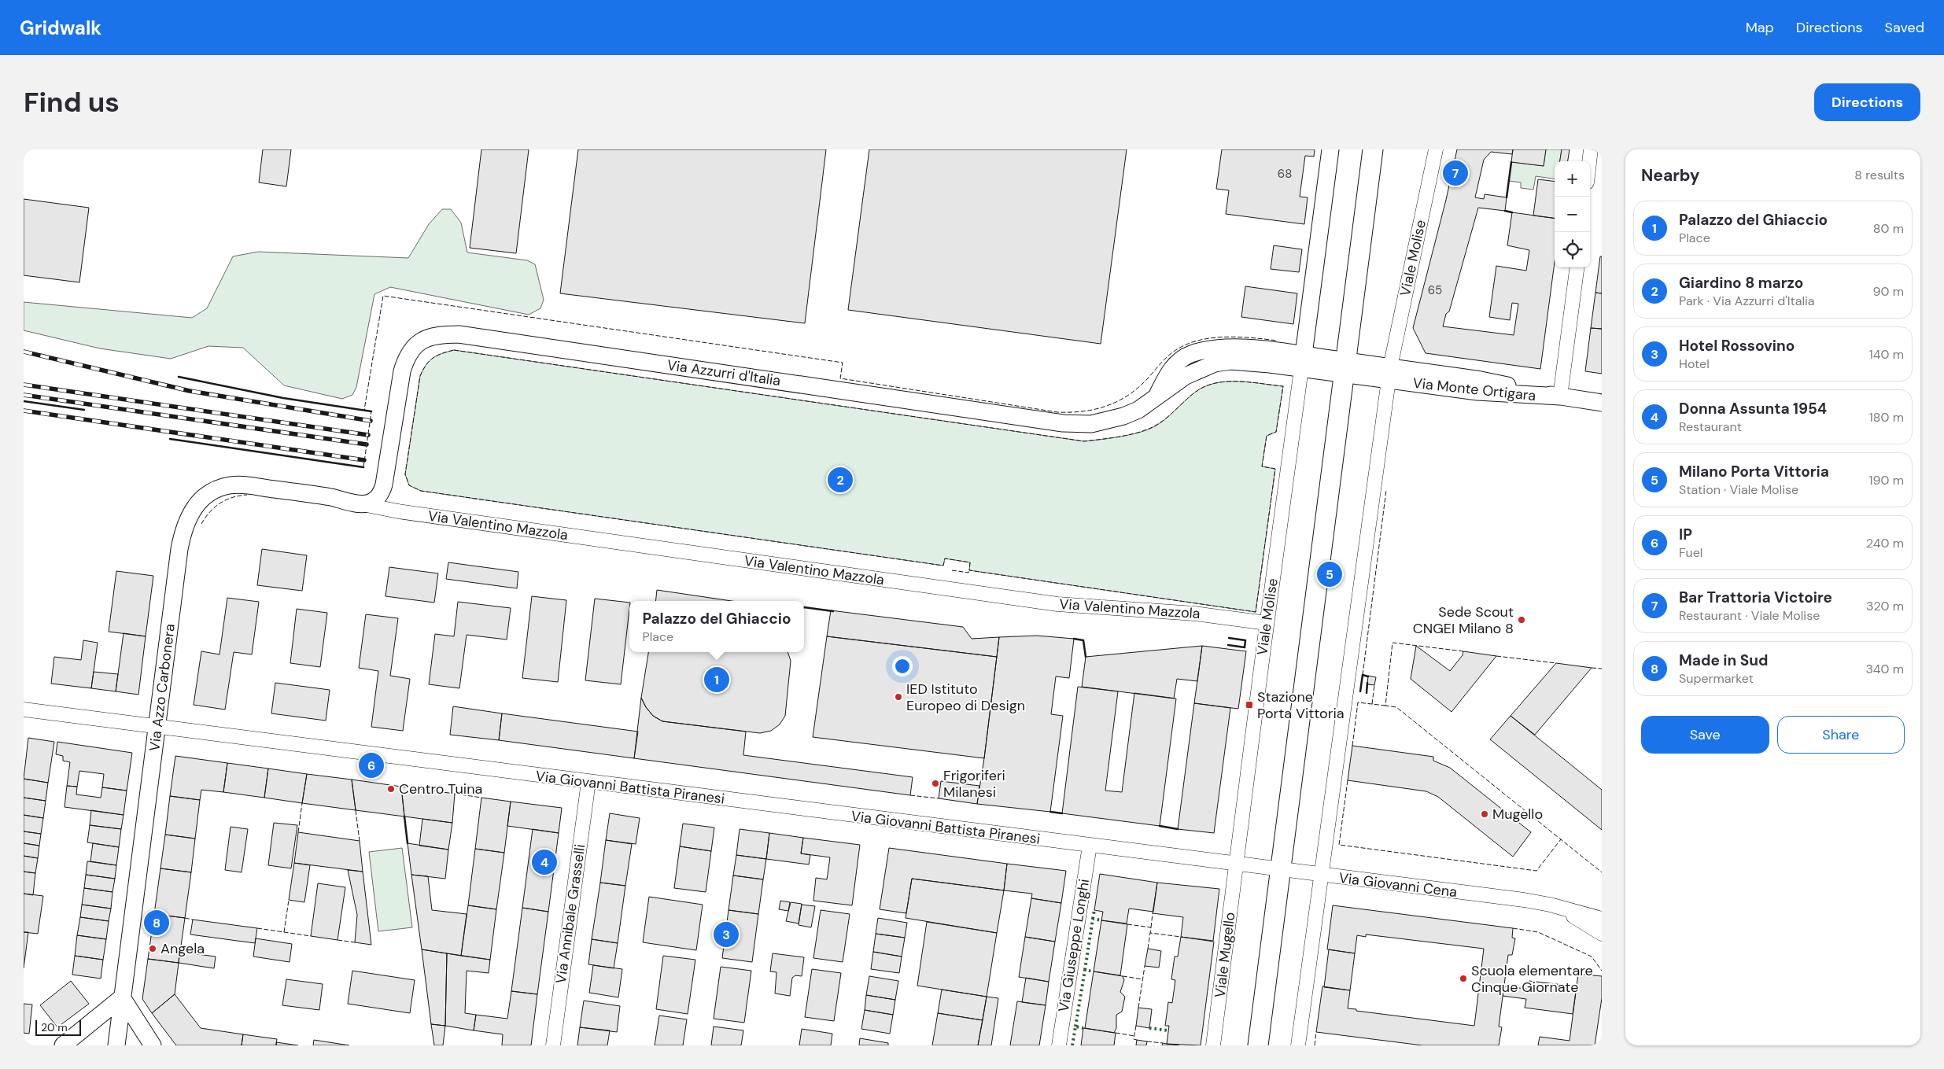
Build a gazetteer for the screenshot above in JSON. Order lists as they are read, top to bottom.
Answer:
{
  "streets": {
    "street": [
      "Viale Molise",
      "Via Azzurri d'Italia",
      "Via Monte Ortigara",
      "Via Valentino Mazzola",
      "Via Azzo Carbonera",
      "Via Giovanni Battista Piranesi",
      "Via Giovanni Cena",
      "Via Annibale Grasselli",
      "Via Giuseppe Longhi",
      "Viale Mugello"
    ]
  },
  "crossings": [
    ["Viale Molise", "Via Azzurri d'Italia"],
    ["Viale Molise", "Via Monte Ortigara"],
    ["Viale Molise", "Via Valentino Mazzola"],
    ["Viale Molise", "Via Giovanni Battista Piranesi"],
    ["Viale Molise", "Via Giovanni Cena"],
    ["Viale Molise", "Viale Mugello"],
    ["Via Azzurri d'Italia", "Via Valentino Mazzola"],
    ["Via Azzurri d'Italia", "Via Azzo Carbonera"],
    ["Via Valentino Mazzola", "Via Azzo Carbonera"],
    ["Via Azzo Carbonera", "Via Giovanni Battista Piranesi"],
    ["Via Giovanni Battista Piranesi", "Via Giovanni Cena"],
    ["Via Giovanni Battista Piranesi", "Via Annibale Grasselli"],
    ["Via Giovanni Battista Piranesi", "Via Giuseppe Longhi"],
    ["Via Giovanni Battista Piranesi", "Viale Mugello"],
    ["Via Giovanni Cena", "Viale Mugello"]
  ],
  "places": {
    "other": [
      "Sede Scout CNGEI Milano 8",
      "IED Istituto Europeo di Design",
      "Frigoriferi Milanesi",
      "Centro Tuina",
      "Mugello",
      "Angela",
      "Scuola elementare Cinque Giornate"
    ],
    "transit": ["Stazione Porta Vittoria"]
  },
  "house_numbers": ["68", "65"],
  "scale_bar": "20 m",
  "page": {
    "header": "Gridwalk",
    "nav": ["Map", "Directions", "Saved"],
    "buttons": [
      "Directions",
      ["Save", "Share"]
    ],
    "title": "Find us",
    "heading": ["Nearby", "8 results"],
    "pins": [
      "7",
      "2",
      "5",
      "1",
      "6",
      "4",
      "8",
      "3"
    ],
    "map_buttons": ["+", "−"],
    "list": [
      {
        "mark": "1",
        "name": "Palazzo del Ghiaccio",
        "note": "Place",
        "value": "80 m"
      },
      {
        "mark": "2",
        "name": "Giardino 8 marzo",
        "note": "Park · Via Azzurri d'Italia",
        "value": "90 m"
      },
      {
        "mark": "3",
        "name": "Hotel Rossovino",
        "note": "Hotel",
        "value": "140 m"
      },
      {
        "mark": "4",
        "name": "Donna Assunta 1954",
        "note": "Restaurant",
        "value": "180 m"
      },
      {
        "mark": "5",
        "name": "Milano Porta Vittoria",
        "note": "Station · Viale Molise",
        "value": "190 m"
      },
      {
        "mark": "6",
        "name": "IP",
        "note": "Fuel",
        "value": "240 m"
      },
      {
        "mark": "7",
        "name": "Bar Trattoria Victoire",
        "note": "Restaurant · Viale Molise",
        "value": "320 m"
      },
      {
        "mark": "8",
        "name": "Made in Sud",
        "note": "Supermarket",
        "value": "340 m"
      }
    ],
    "popup": ["Palazzo del Ghiaccio", "Place"],
    "scale": "20 m"
  }
}
